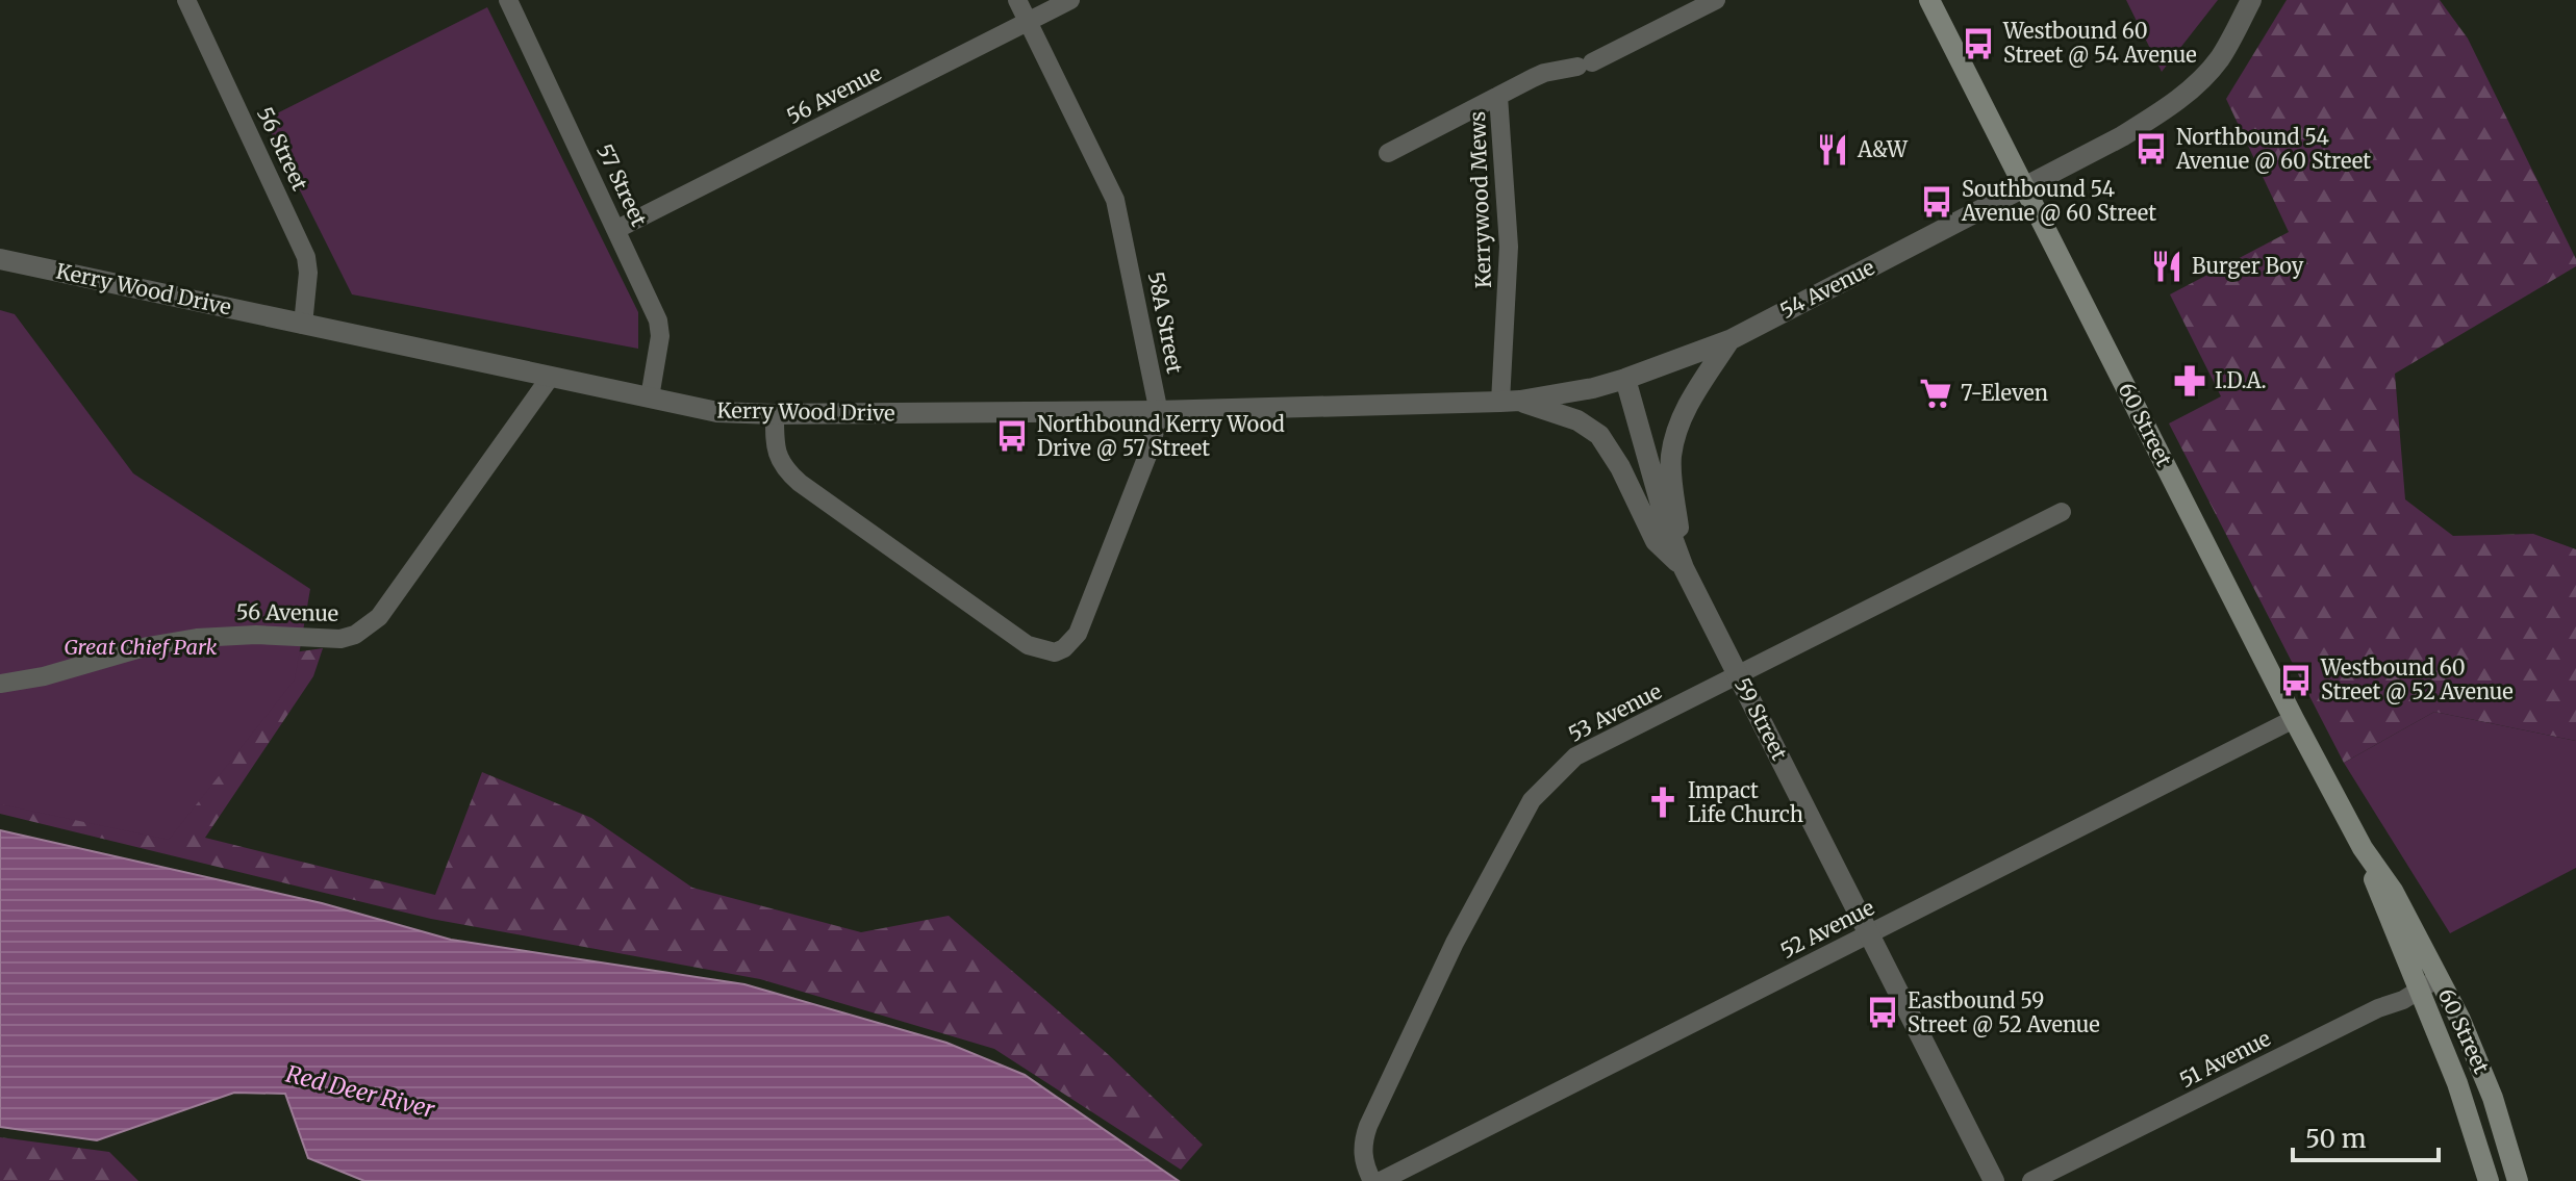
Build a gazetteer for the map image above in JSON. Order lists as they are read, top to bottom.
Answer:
{
  "streets": {
    "main road": ["60 Street"],
    "street": [
      "56 Avenue",
      "56 Street",
      "57 Street",
      "Kerrywood Mews",
      "Kerry Wood Drive",
      "54 Avenue",
      "58A Street",
      "53 Avenue",
      "59 Street",
      "52 Avenue",
      "51 Avenue"
    ]
  },
  "crossings": [
    ["56 Avenue", "57 Street"],
    ["56 Avenue", "Kerry Wood Drive"],
    ["56 Avenue", "58A Street"],
    ["56 Street", "Kerry Wood Drive"],
    ["57 Street", "Kerry Wood Drive"],
    ["Kerrywood Mews", "Kerry Wood Drive"],
    ["Kerry Wood Drive", "54 Avenue"],
    ["Kerry Wood Drive", "58A Street"],
    ["Kerry Wood Drive", "59 Street"],
    ["54 Avenue", "60 Street"],
    ["54 Avenue", "59 Street"],
    ["60 Street", "52 Avenue"],
    ["60 Street", "51 Avenue"],
    ["53 Avenue", "59 Street"],
    ["59 Street", "52 Avenue"]
  ],
  "water": ["Red Deer River"],
  "parks": ["Great Chief Park"],
  "places": {
    "bus stop": [
      "Westbound 60 Street @ 54 Avenue",
      "Northbound 54 Avenue @ 60 Street",
      "Southbound 54 Avenue @ 60 Street",
      "Northbound Kerry Wood Drive @ 57 Street",
      "Westbound 60 Street @ 52 Avenue",
      "Eastbound 59 Street @ 52 Avenue"
    ],
    "restaurant": ["A&W", "Burger Boy"],
    "pharmacy": ["I.D.A."],
    "supermarket": ["7-Eleven"],
    "church": ["Impact Life Church"]
  },
  "scale_bar": "50 m"
}
